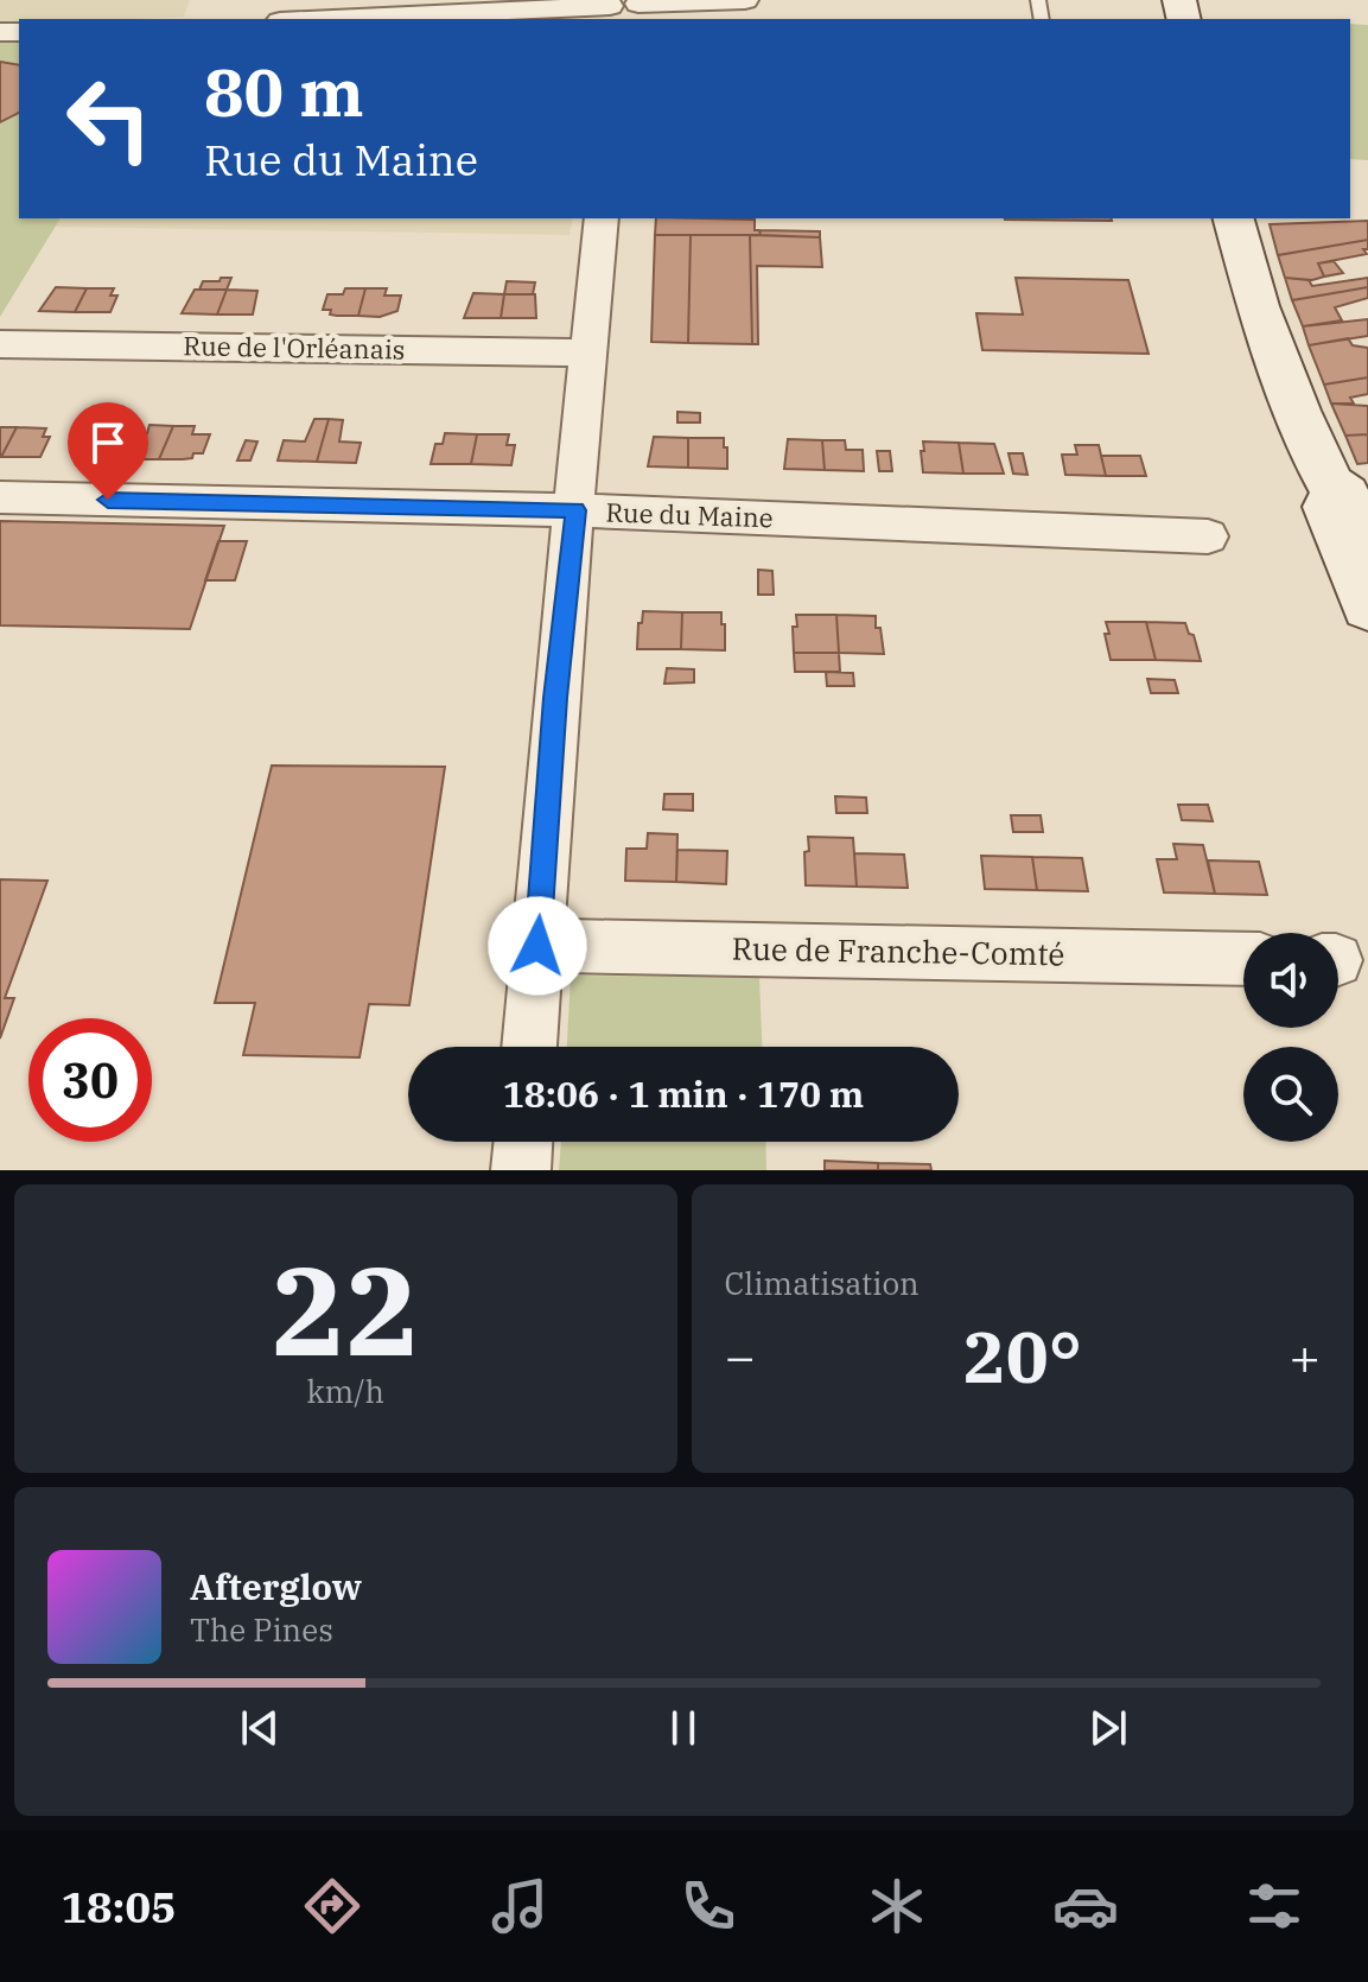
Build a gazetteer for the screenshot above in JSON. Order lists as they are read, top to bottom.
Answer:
{
  "streets": {
    "street": ["Rue de l'Orléanais", "Rue du Maine", "Rue de Franche-Comté"]
  },
  "page": {
    "turn": ["80 m", "Rue du Maine"],
    "limit": "30",
    "trip": "18:06 · 1 min · 170 m",
    "tile": [
      ["22", "km/h"],
      "Climatisation"
    ],
    "heat": ["−", "20°", "+"],
    "song": ["Afterglow", "The Pines"],
    "tabs": "18:05"
  }
}
